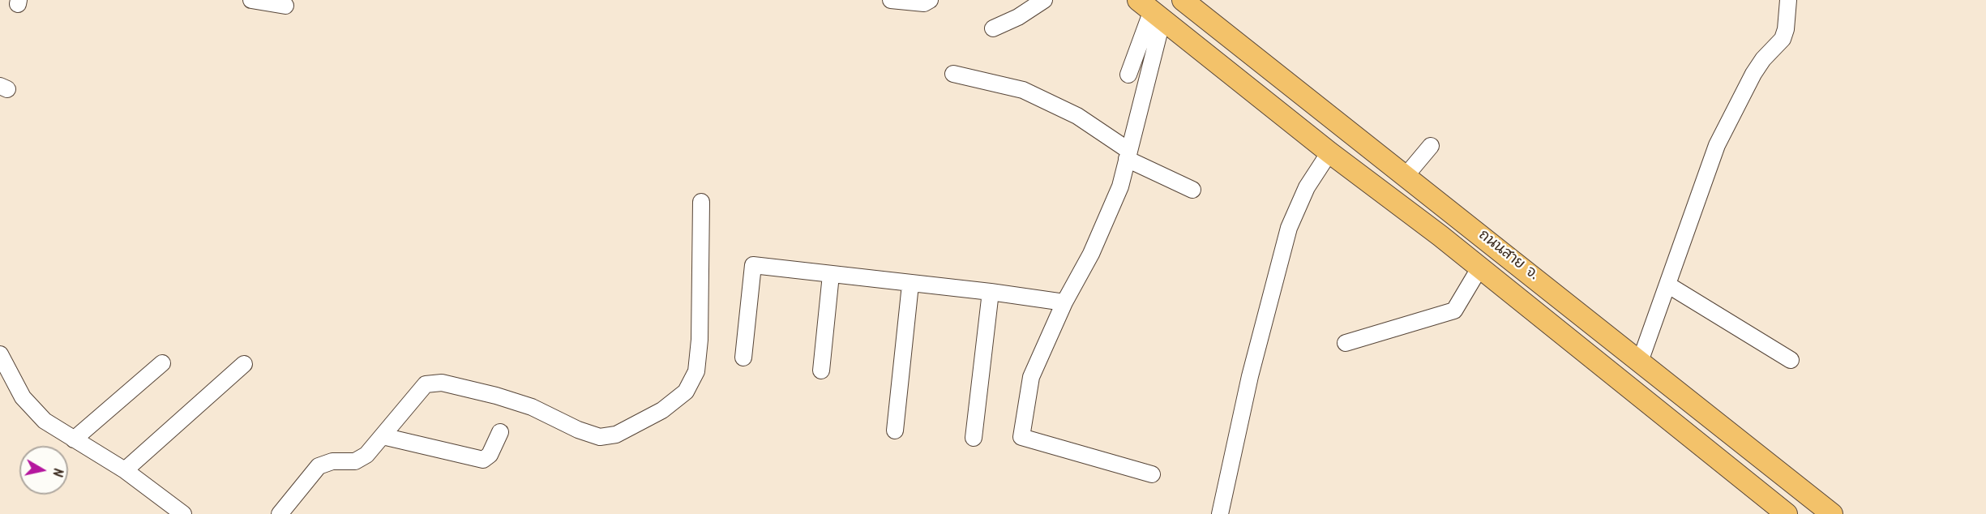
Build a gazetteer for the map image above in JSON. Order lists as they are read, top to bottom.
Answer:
{
  "streets": {
    "main road": ["ถนนสาย จ."]
  },
  "north": "right"
}
